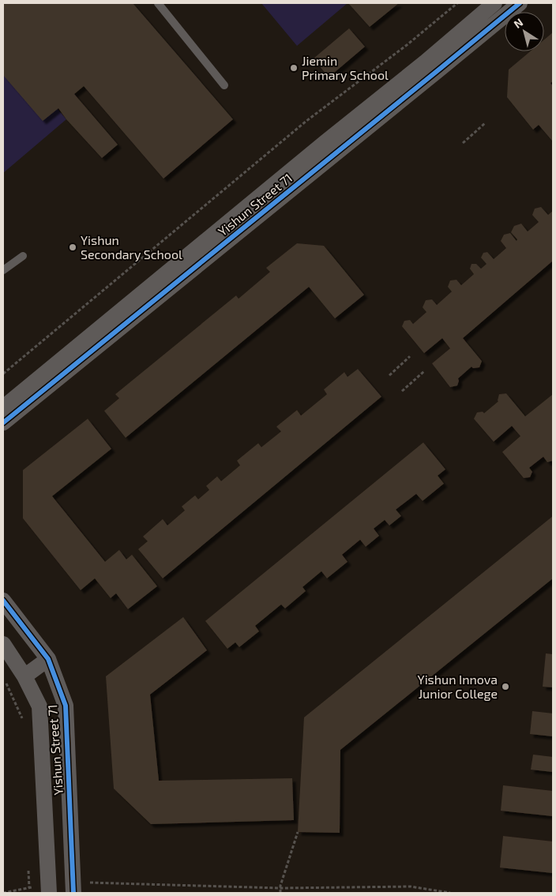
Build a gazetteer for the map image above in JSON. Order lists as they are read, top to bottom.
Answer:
{
  "streets": {
    "street": ["Yishun Street 71"]
  },
  "places": ["Jiemin Primary School", "Yishun Secondary School", "Yishun Innova Junior College"],
  "north": "top left"
}
